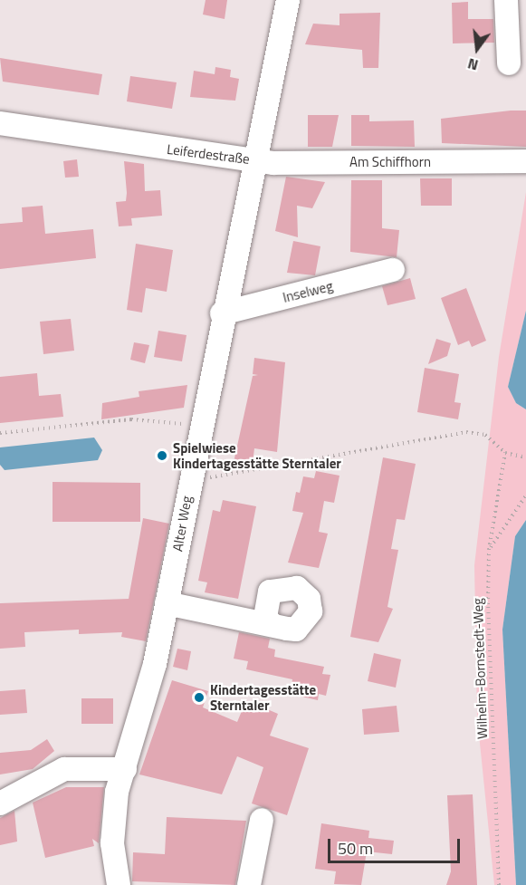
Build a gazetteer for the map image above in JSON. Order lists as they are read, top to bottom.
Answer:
{
  "streets": {
    "street": [
      "Leiferdestraße",
      "Am Schiffhorn",
      "Inselweg",
      "Alter Weg"
    ],
    "path": ["Wilhelm-Bornstedt-Weg"]
  },
  "crossings": [
    ["Leiferdestraße", "Am Schiffhorn"],
    ["Leiferdestraße", "Alter Weg"],
    ["Am Schiffhorn", "Alter Weg"],
    ["Inselweg", "Alter Weg"]
  ],
  "places": ["Spielwiese Kindertagesstätte Sterntaler", "Kindertagesstätte Sterntaler"],
  "scale_bar": "50 m",
  "north": "bottom"
}
